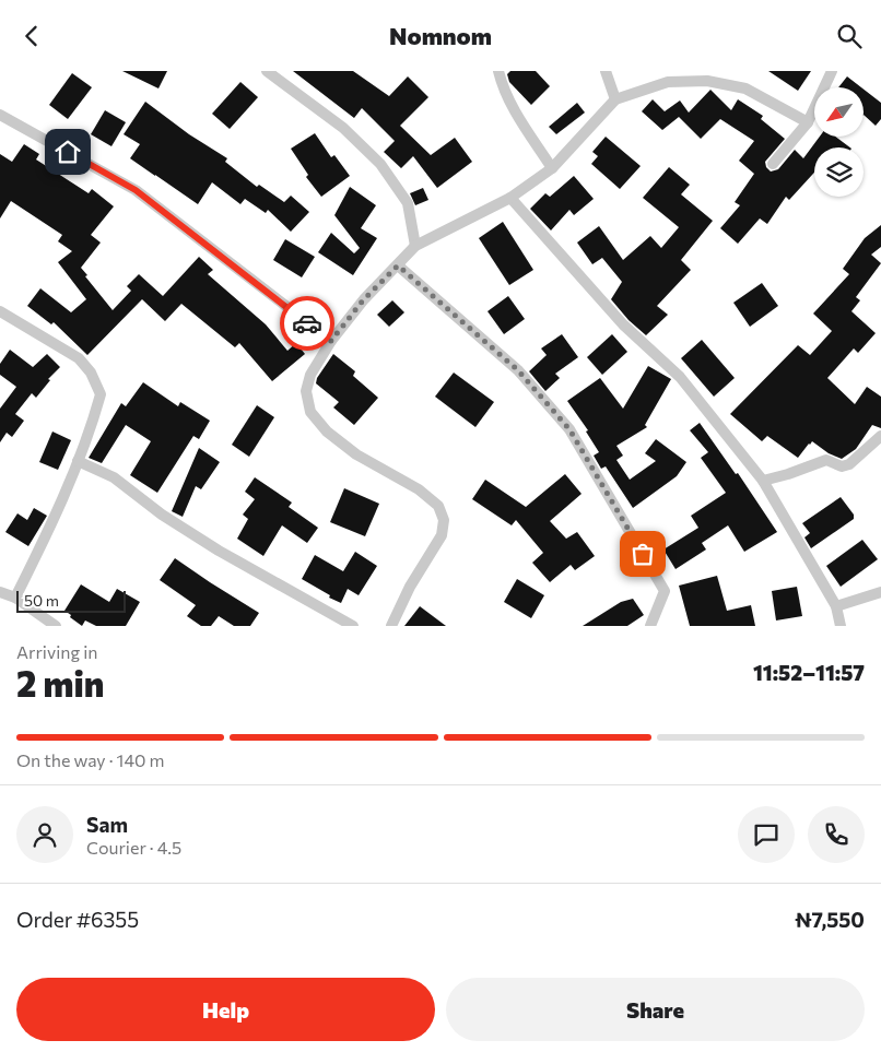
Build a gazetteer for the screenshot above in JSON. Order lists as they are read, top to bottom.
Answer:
{
  "scale_bar": "50 m",
  "north": "bottom left",
  "page": {
    "header": "Nomnom",
    "scale": "50 m",
    "heading": ["2 min", "Arriving in", "11:52–11:57"],
    "panel": [
      "Sam",
      "Courier · 4.5",
      "Order #6355",
      "₦7,550"
    ],
    "bar": "On the way · 140 m",
    "buttons": ["Help", "Share"]
  }
}
